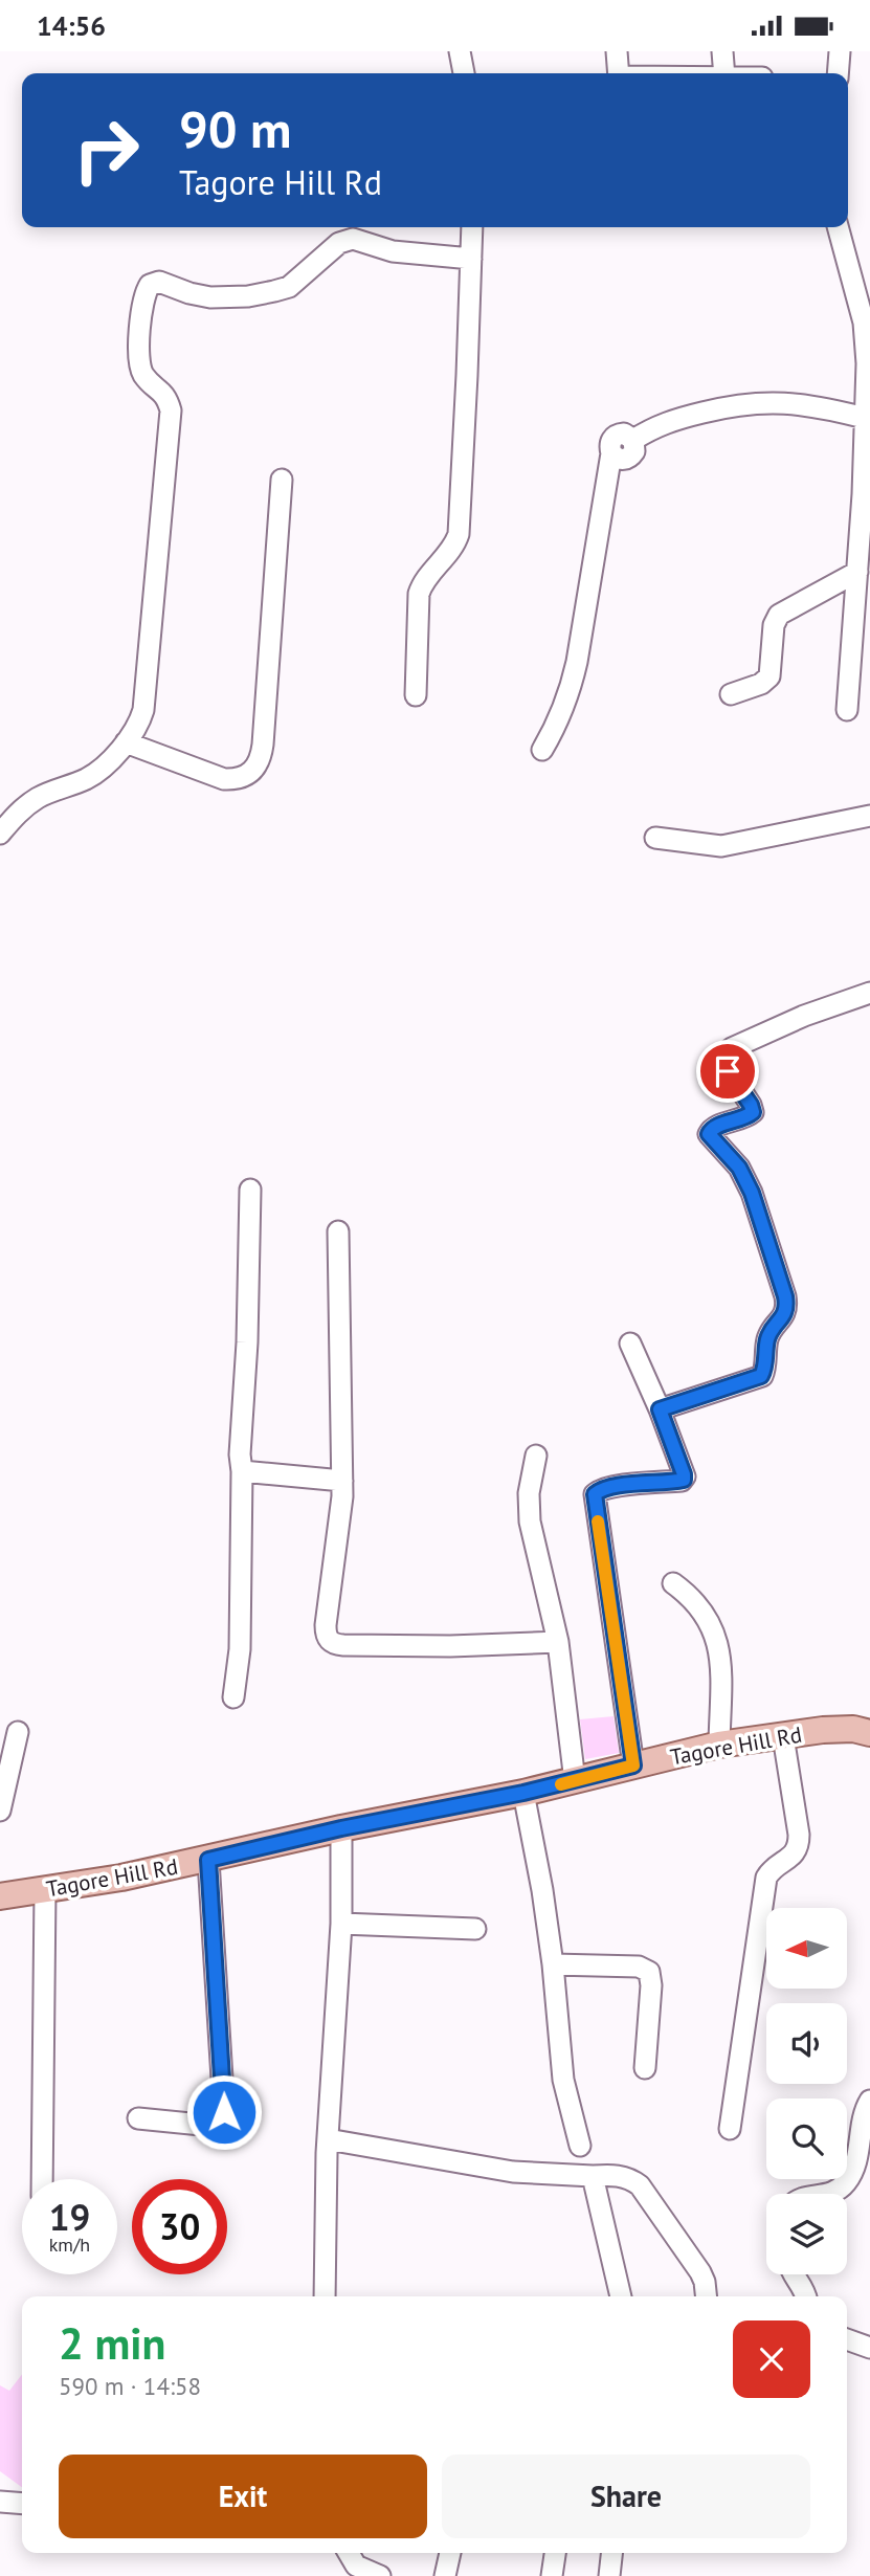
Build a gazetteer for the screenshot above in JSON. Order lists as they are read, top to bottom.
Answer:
{
  "streets": {
    "main road": ["Tagore Hill Rd"]
  },
  "north": "left",
  "page": {
    "status": "14:56",
    "turn": ["90 m", "Tagore Hill Rd"],
    "speed": "19 km/h",
    "limit": "30",
    "heading": ["2 min", "590 m · 14:58"],
    "buttons": ["Exit", "Share"]
  }
}
